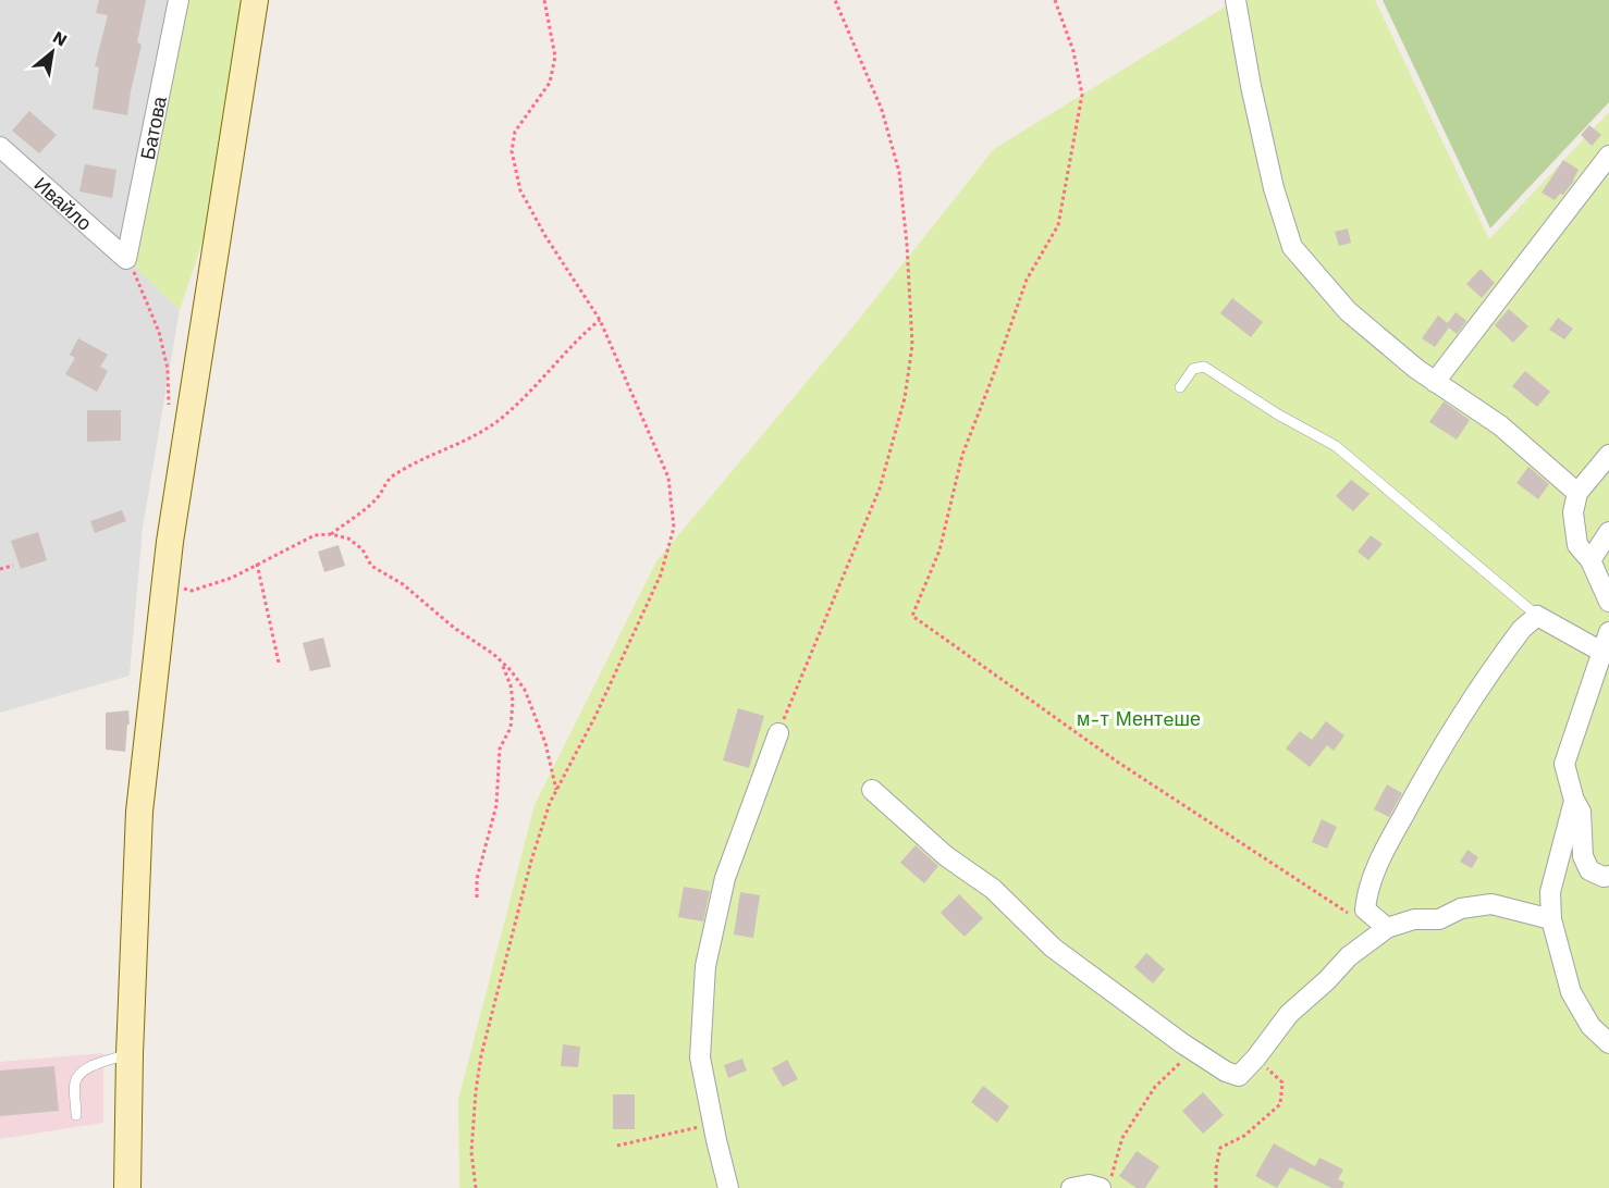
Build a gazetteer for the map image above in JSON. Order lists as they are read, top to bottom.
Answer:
{
  "streets": {
    "street": ["Батова", "Ивайло"]
  },
  "crossings": [
    ["Батова", "Ивайло"]
  ],
  "parks": ["м-т Ментeше"],
  "north": "top right"
}
